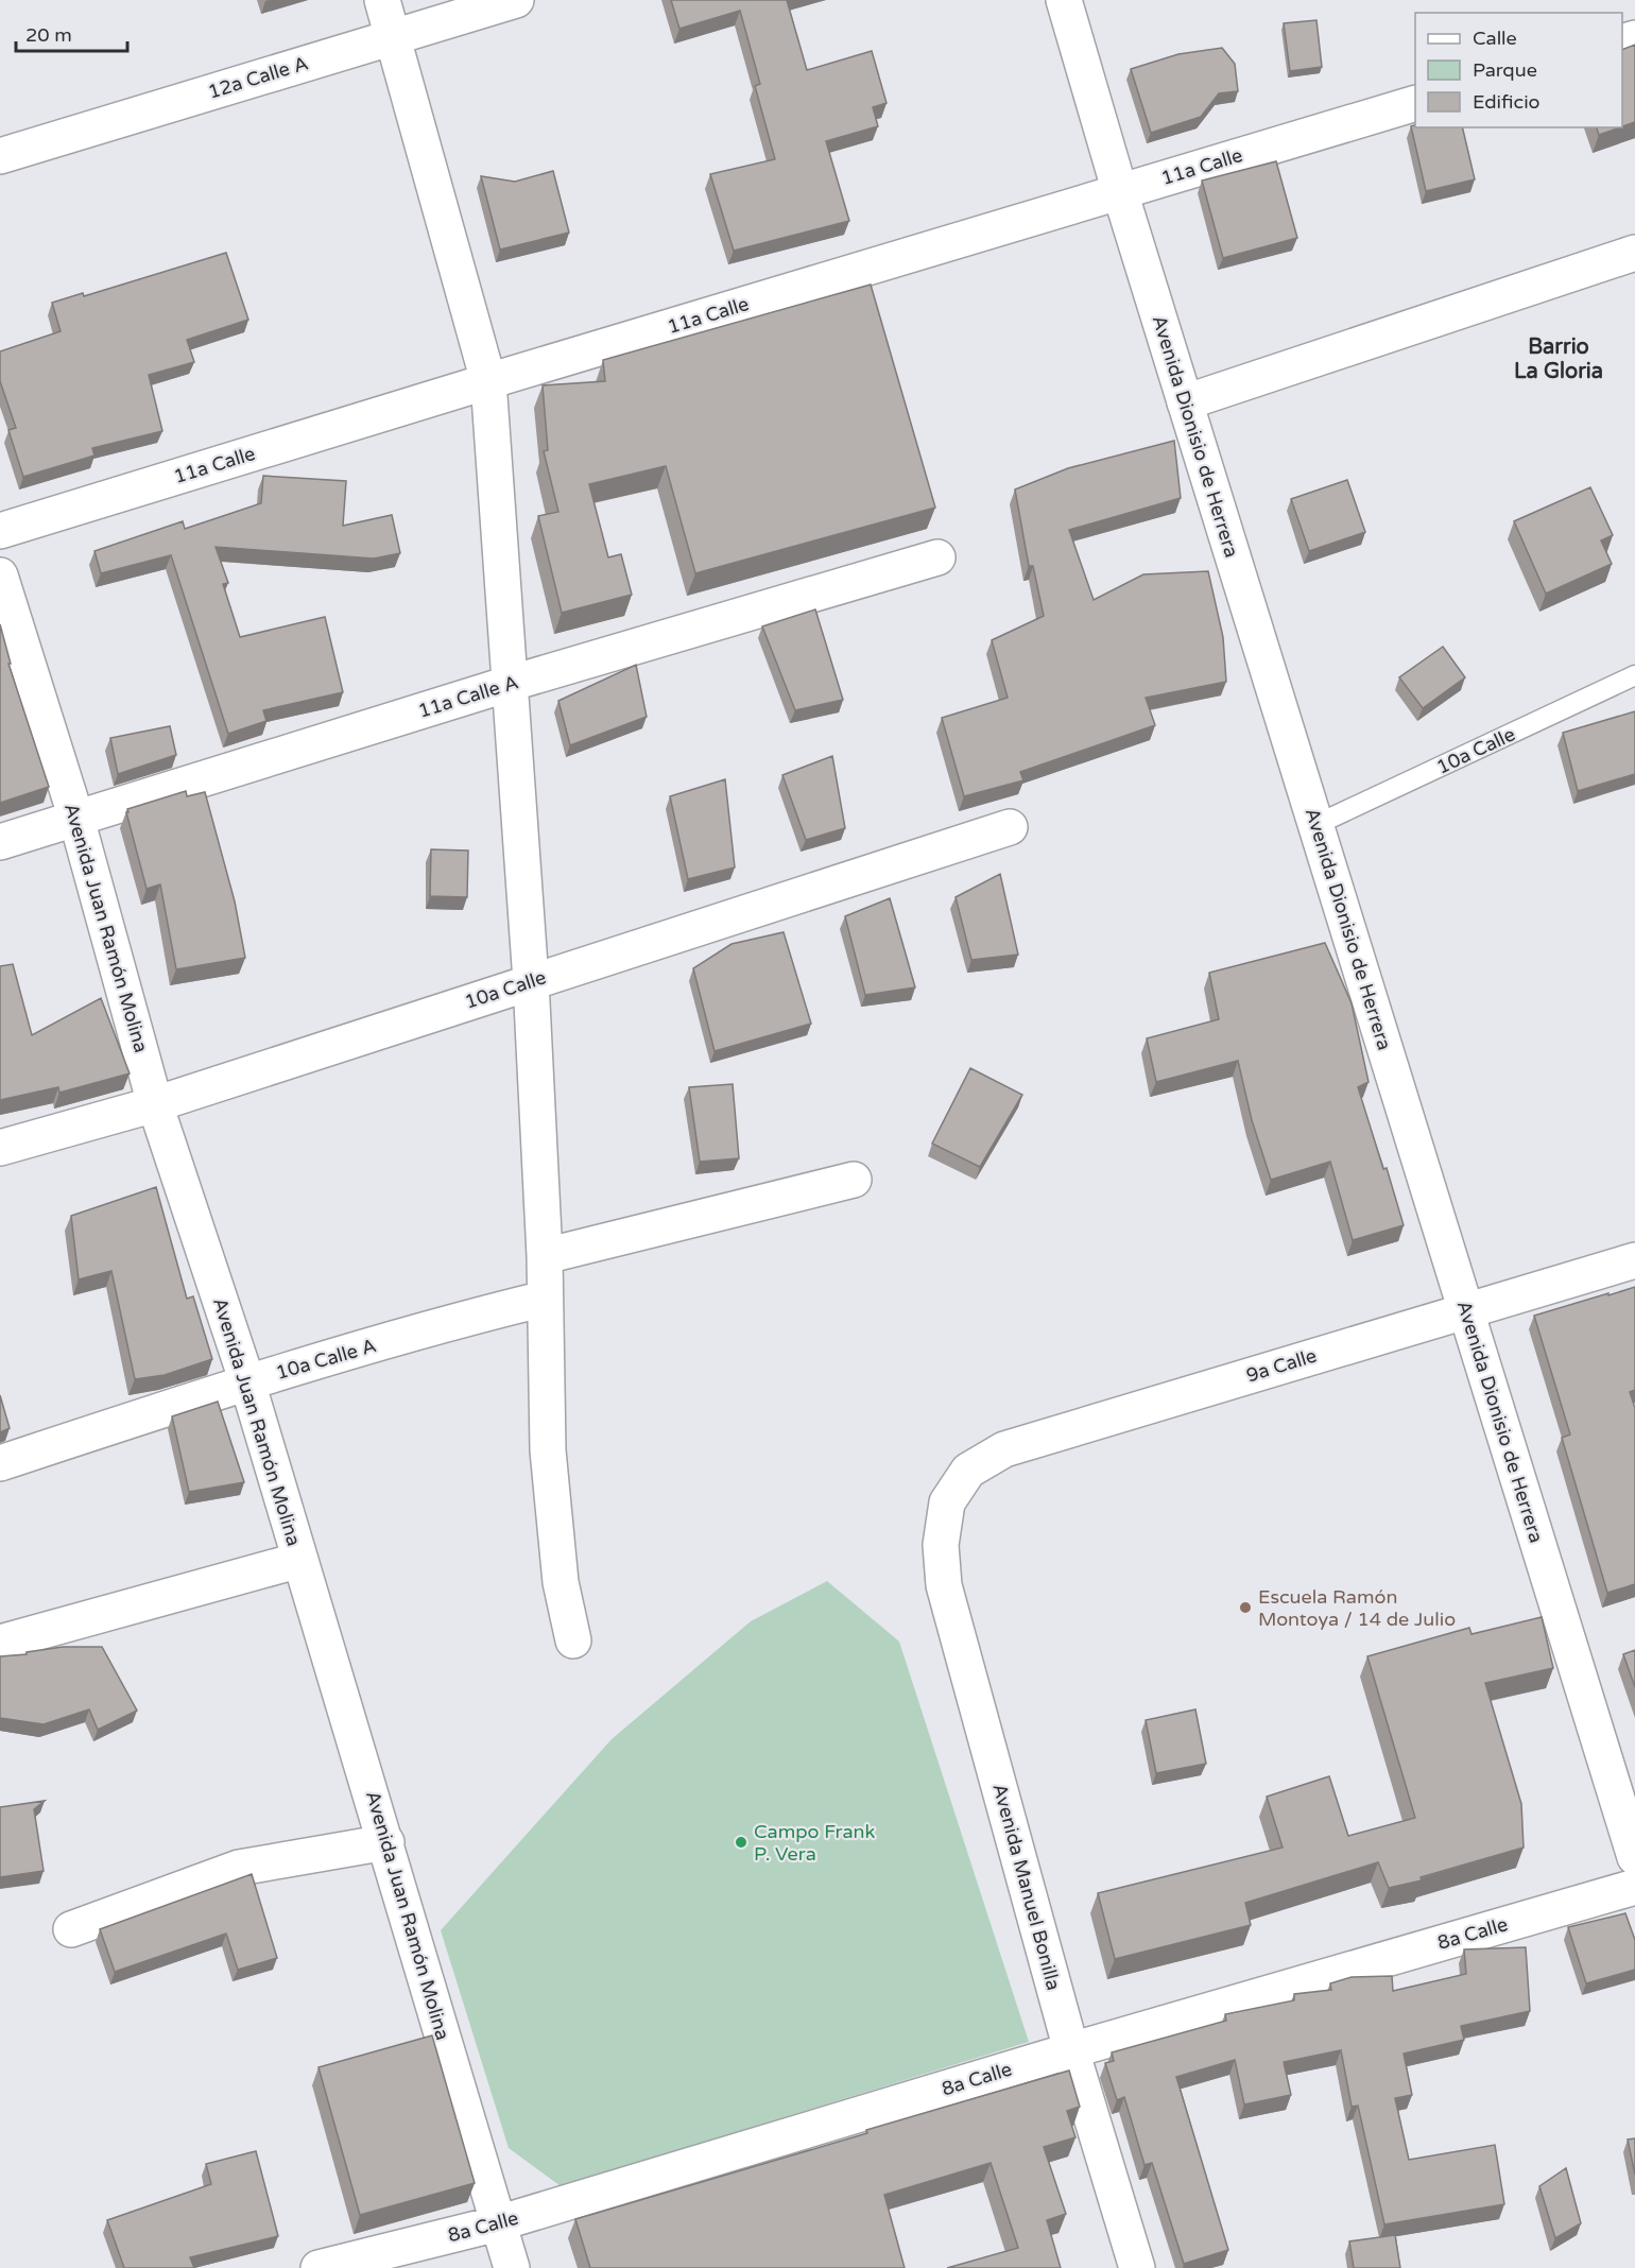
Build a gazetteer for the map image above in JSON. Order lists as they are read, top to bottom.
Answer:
{
  "streets": {
    "street": [
      "12a Calle A",
      "11a Calle",
      "Avenida Dionisio de Herrera",
      "11a Calle A",
      "10a Calle",
      "Avenida Juan Ramón Molina",
      "10a Calle A",
      "9a Calle",
      "Avenida Manuel Bonilla",
      "8a Calle"
    ]
  },
  "crossings": [
    ["11a Calle", "Avenida Dionisio de Herrera"],
    ["Avenida Dionisio de Herrera", "10a Calle"],
    ["Avenida Dionisio de Herrera", "9a Calle"],
    ["11a Calle A", "Avenida Juan Ramón Molina"],
    ["10a Calle", "Avenida Juan Ramón Molina"],
    ["Avenida Juan Ramón Molina", "10a Calle A"],
    ["Avenida Juan Ramón Molina", "8a Calle"],
    ["9a Calle", "Avenida Manuel Bonilla"],
    ["Avenida Manuel Bonilla", "8a Calle"]
  ],
  "districts": ["Barrio La Gloria"],
  "places": ["Escuela Ramón Montoya / 14 de Julio", "Campo Frank P. Vera"],
  "legend": ["Calle", "Parque", "Edificio"],
  "scale_bar": "20 m"
}
